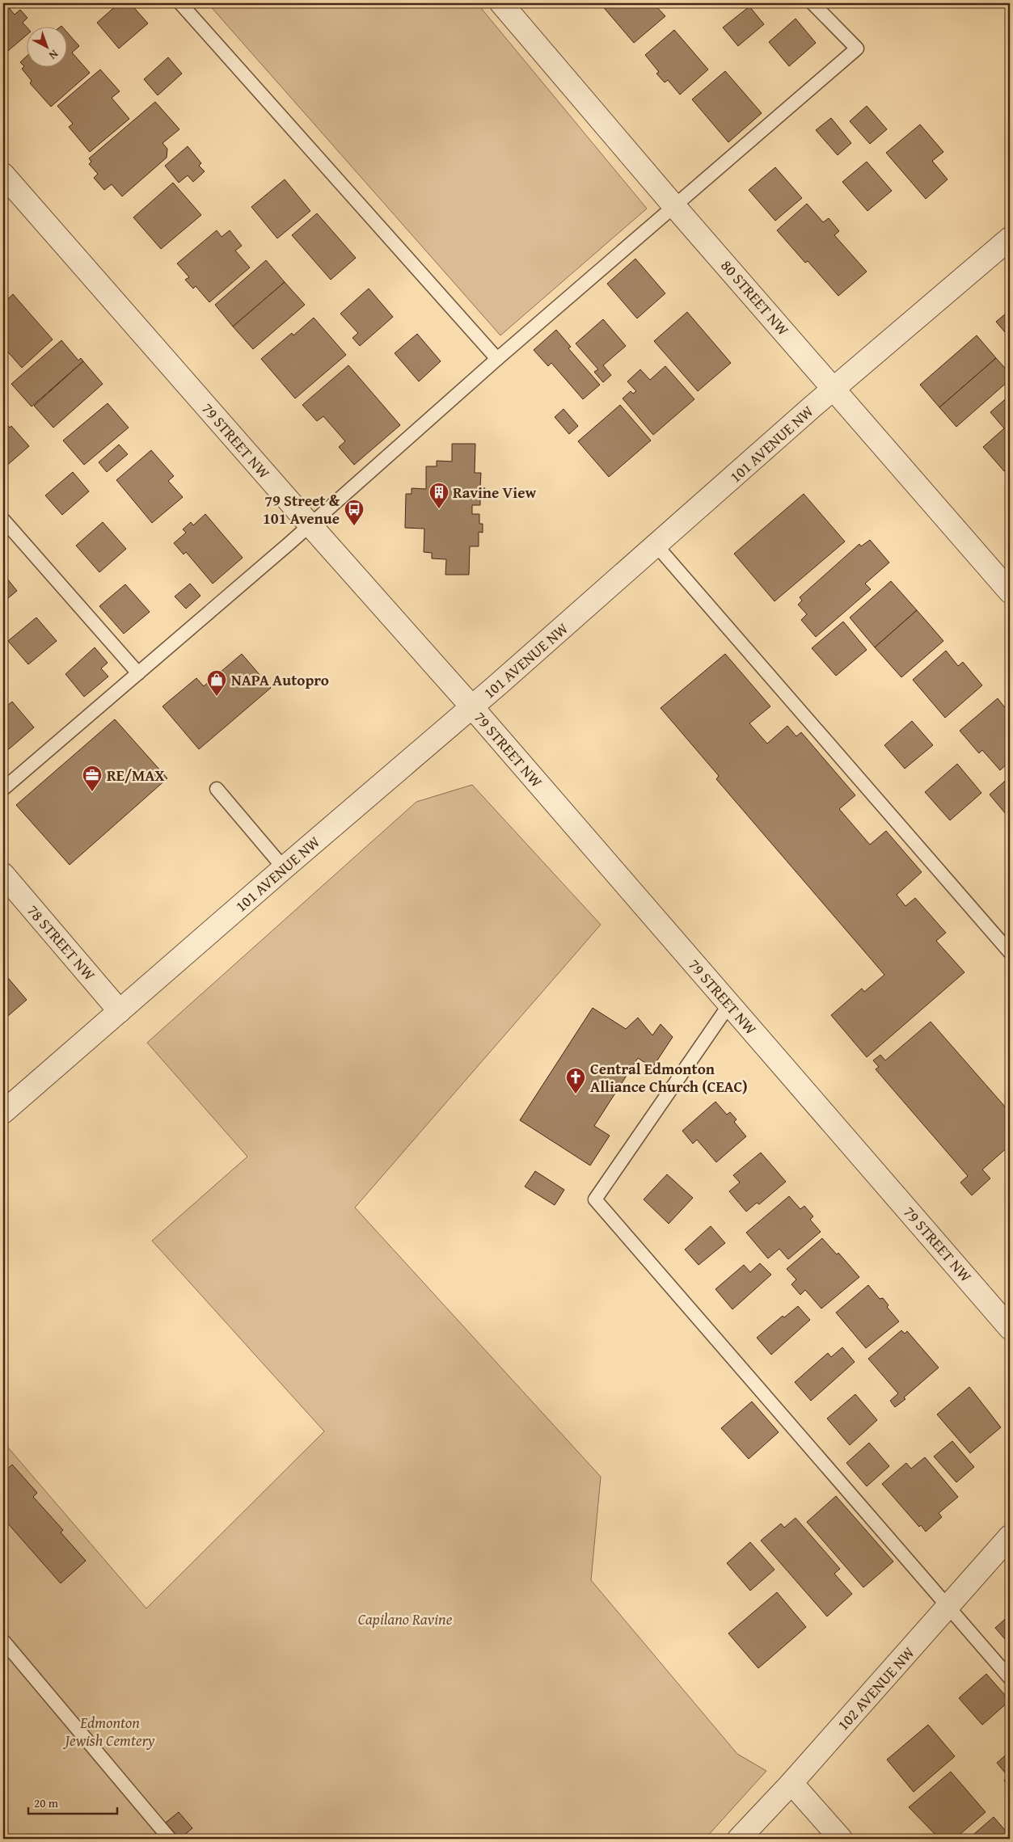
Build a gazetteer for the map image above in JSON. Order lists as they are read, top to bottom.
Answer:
{
  "streets": {
    "street": [
      "80 STREET NW",
      "79 STREET NW",
      "101 AVENUE NW",
      "78 STREET NW",
      "102 AVENUE NW"
    ]
  },
  "crossings": [
    ["80 STREET NW", "101 AVENUE NW"],
    ["79 STREET NW", "101 AVENUE NW"],
    ["101 AVENUE NW", "78 STREET NW"]
  ],
  "parks": ["Capilano Ravine", "Edmonton Jewish Cemtery"],
  "places": {
    "building": ["Ravine View"],
    "bus stop": ["79 Street & 101 Avenue"],
    "shop": ["NAPA Autopro"],
    "office": ["RE/MAX"],
    "church": ["Central Edmonton Alliance Church (CEAC)"]
  },
  "scale_bar": "20 m",
  "north": "bottom right"
}
